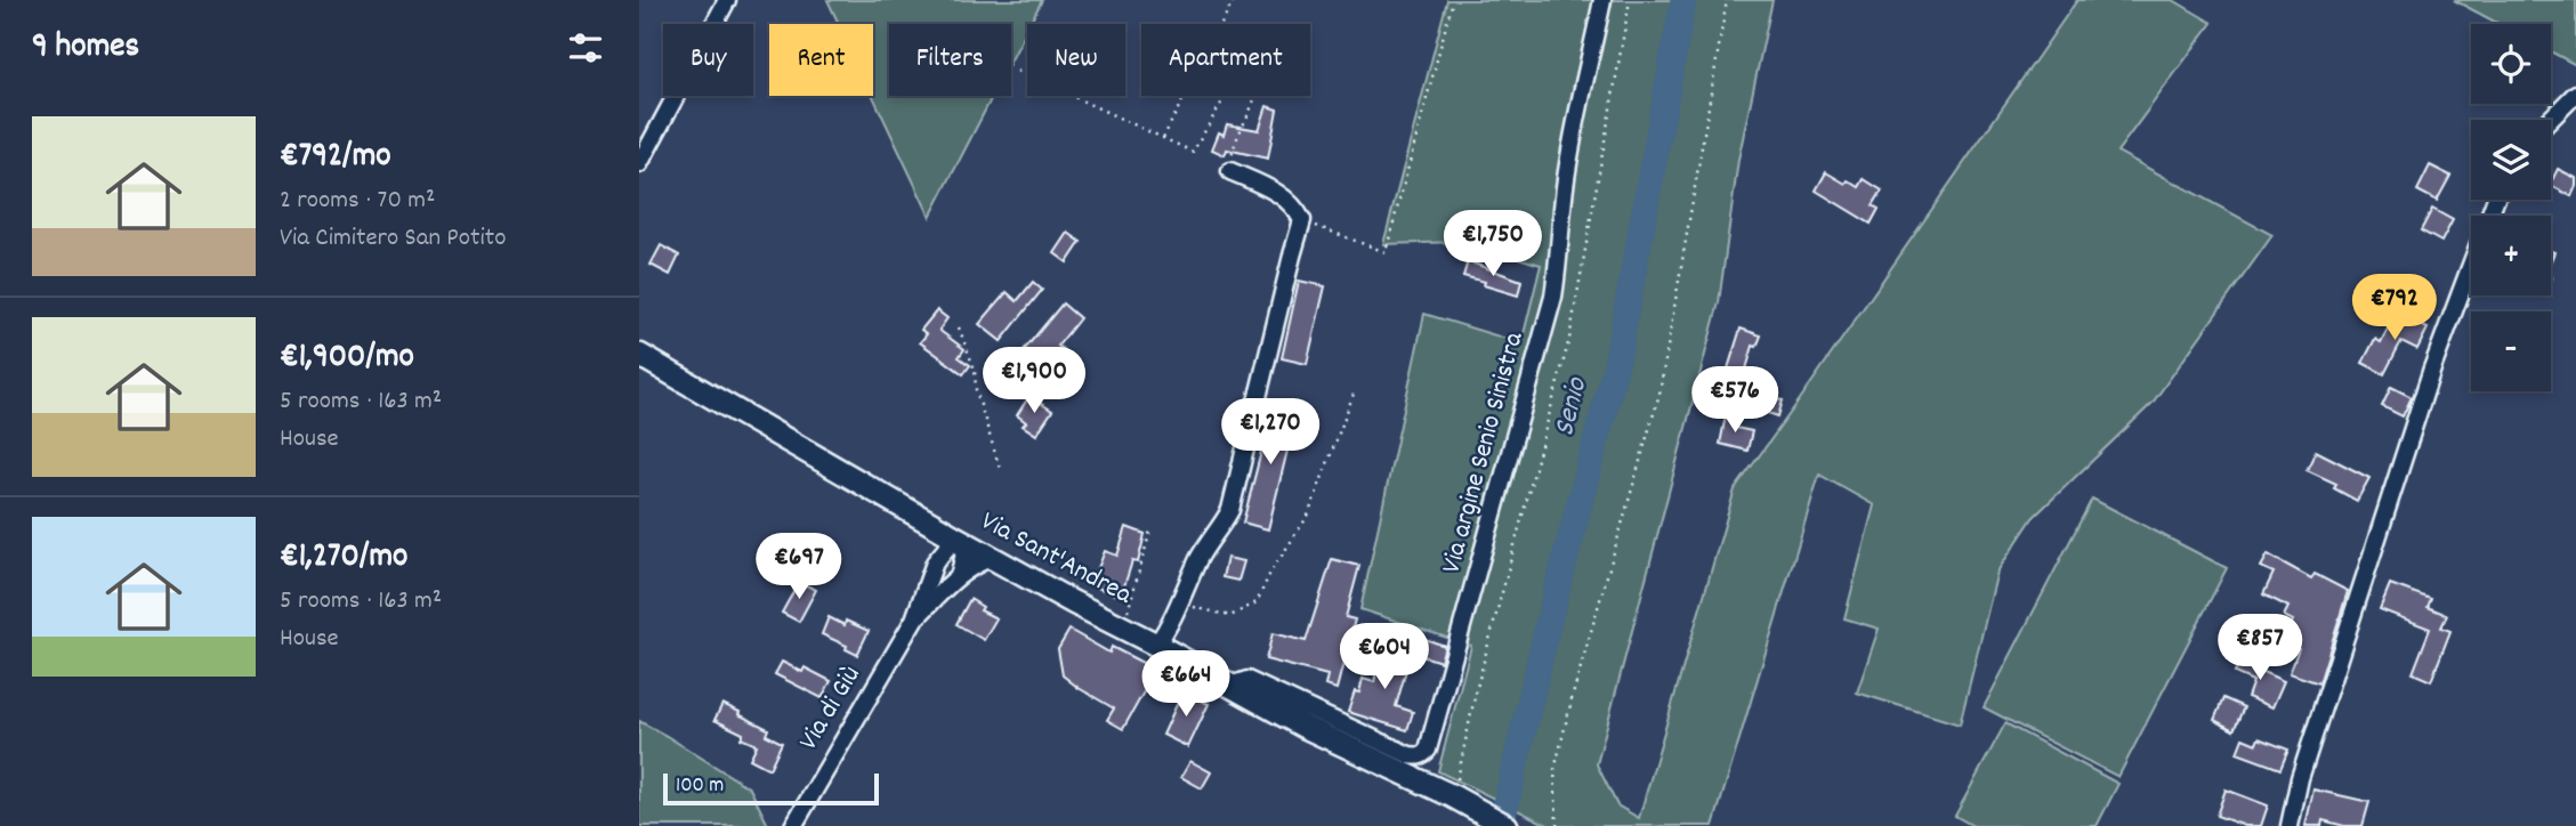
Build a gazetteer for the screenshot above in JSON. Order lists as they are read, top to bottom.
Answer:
{
  "streets": {
    "street": ["Via argine Senio Sinistra", "Via Sant'Andrea", "Via di Giù"]
  },
  "crossings": [
    ["Via argine Senio Sinistra", "Via Sant'Andrea"],
    ["Via Sant'Andrea", "Via di Giù"]
  ],
  "water": ["Senio"],
  "scale_bar": "100 m",
  "page": {
    "heading": "9 homes",
    "map_buttons": ["+", "−"],
    "chip": [
      "Buy",
      "Rent",
      "Filters",
      "New",
      "Apartment"
    ],
    "list": [
      {
        "name": "€792/mo",
        "note": "2 rooms · 70 m² · Via Cimitero San Potito"
      },
      {
        "name": "€1,900/mo",
        "note": "5 rooms · 163 m² · House"
      },
      {
        "name": "€1,270/mo",
        "note": "5 rooms · 163 m² · House"
      }
    ],
    "price": [
      "€1,750",
      "€792",
      "€1,900",
      "€576",
      "€1,270",
      "€697",
      "€857",
      "€604",
      "€664"
    ],
    "scale": "100 m"
  }
}
